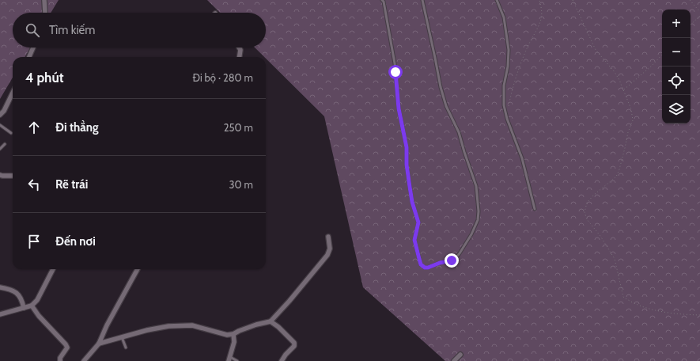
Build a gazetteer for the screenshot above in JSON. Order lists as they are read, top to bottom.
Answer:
{
  "page": {
    "map_buttons": ["+", "−"],
    "search": "Tìm kiếm",
    "heading": ["4 phút", "Đi bộ · 280 m"],
    "list": [
      ["Đi thẳng", "250 m"],
      ["Rẽ trái", "30 m"],
      "Đến nơi"
    ]
  }
}
